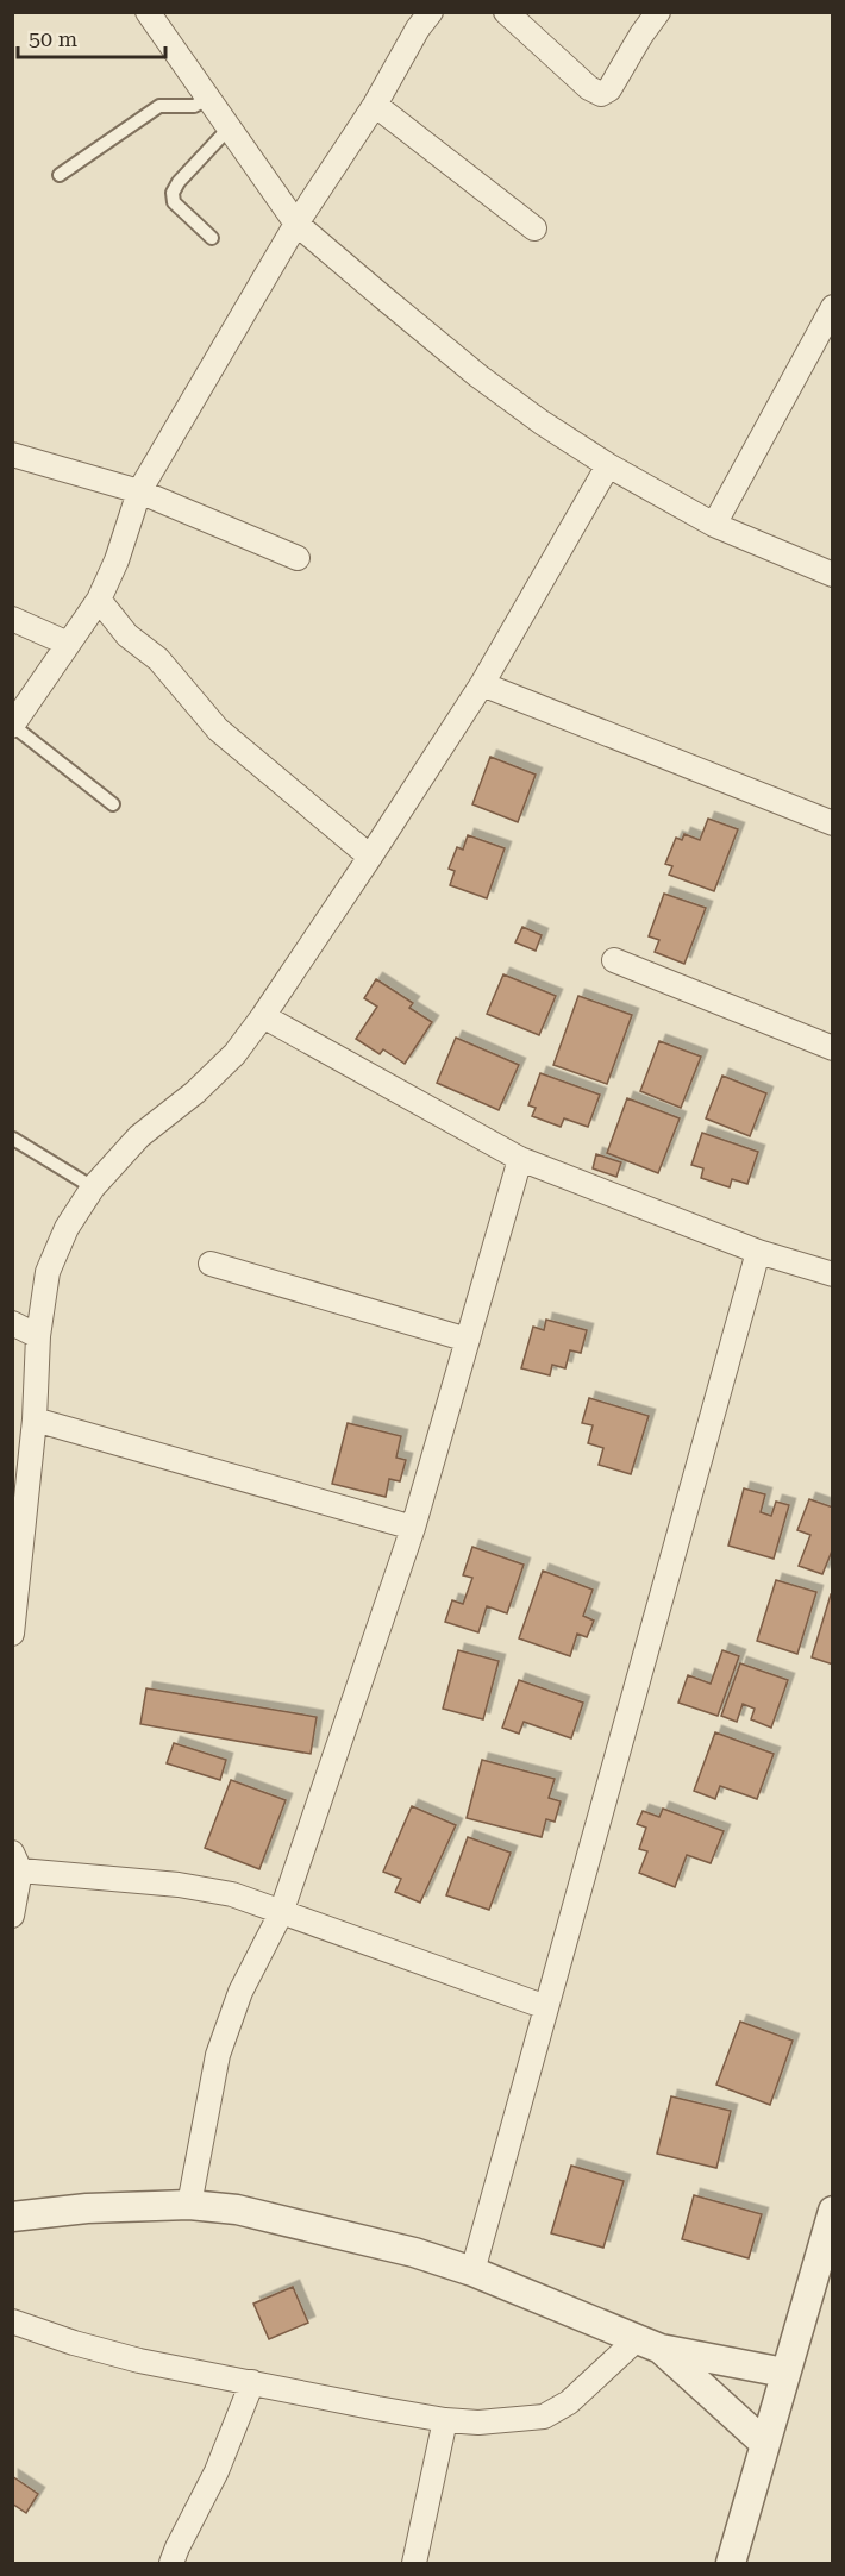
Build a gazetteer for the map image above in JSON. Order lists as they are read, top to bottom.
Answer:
{
  "scale_bar": "50 m"
}
